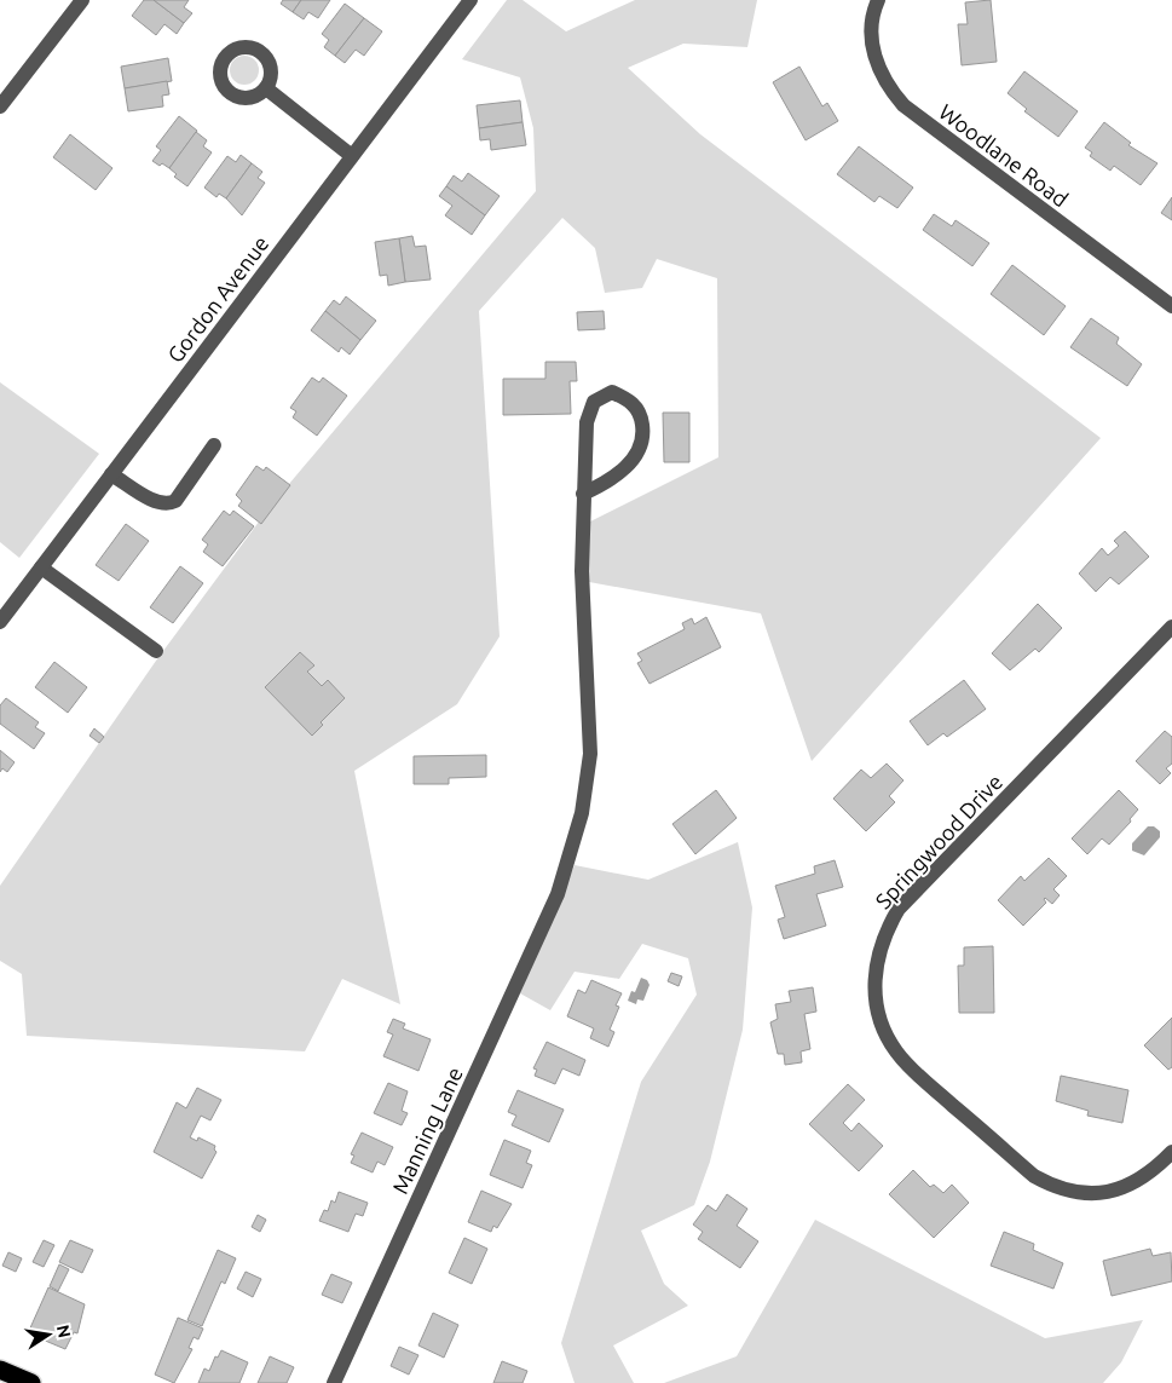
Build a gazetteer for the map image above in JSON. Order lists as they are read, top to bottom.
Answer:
{
  "streets": {
    "street": [
      "Woodlane Road",
      "Gordon Avenue",
      "Springwood Drive",
      "Manning Lane"
    ]
  },
  "north": "right"
}
